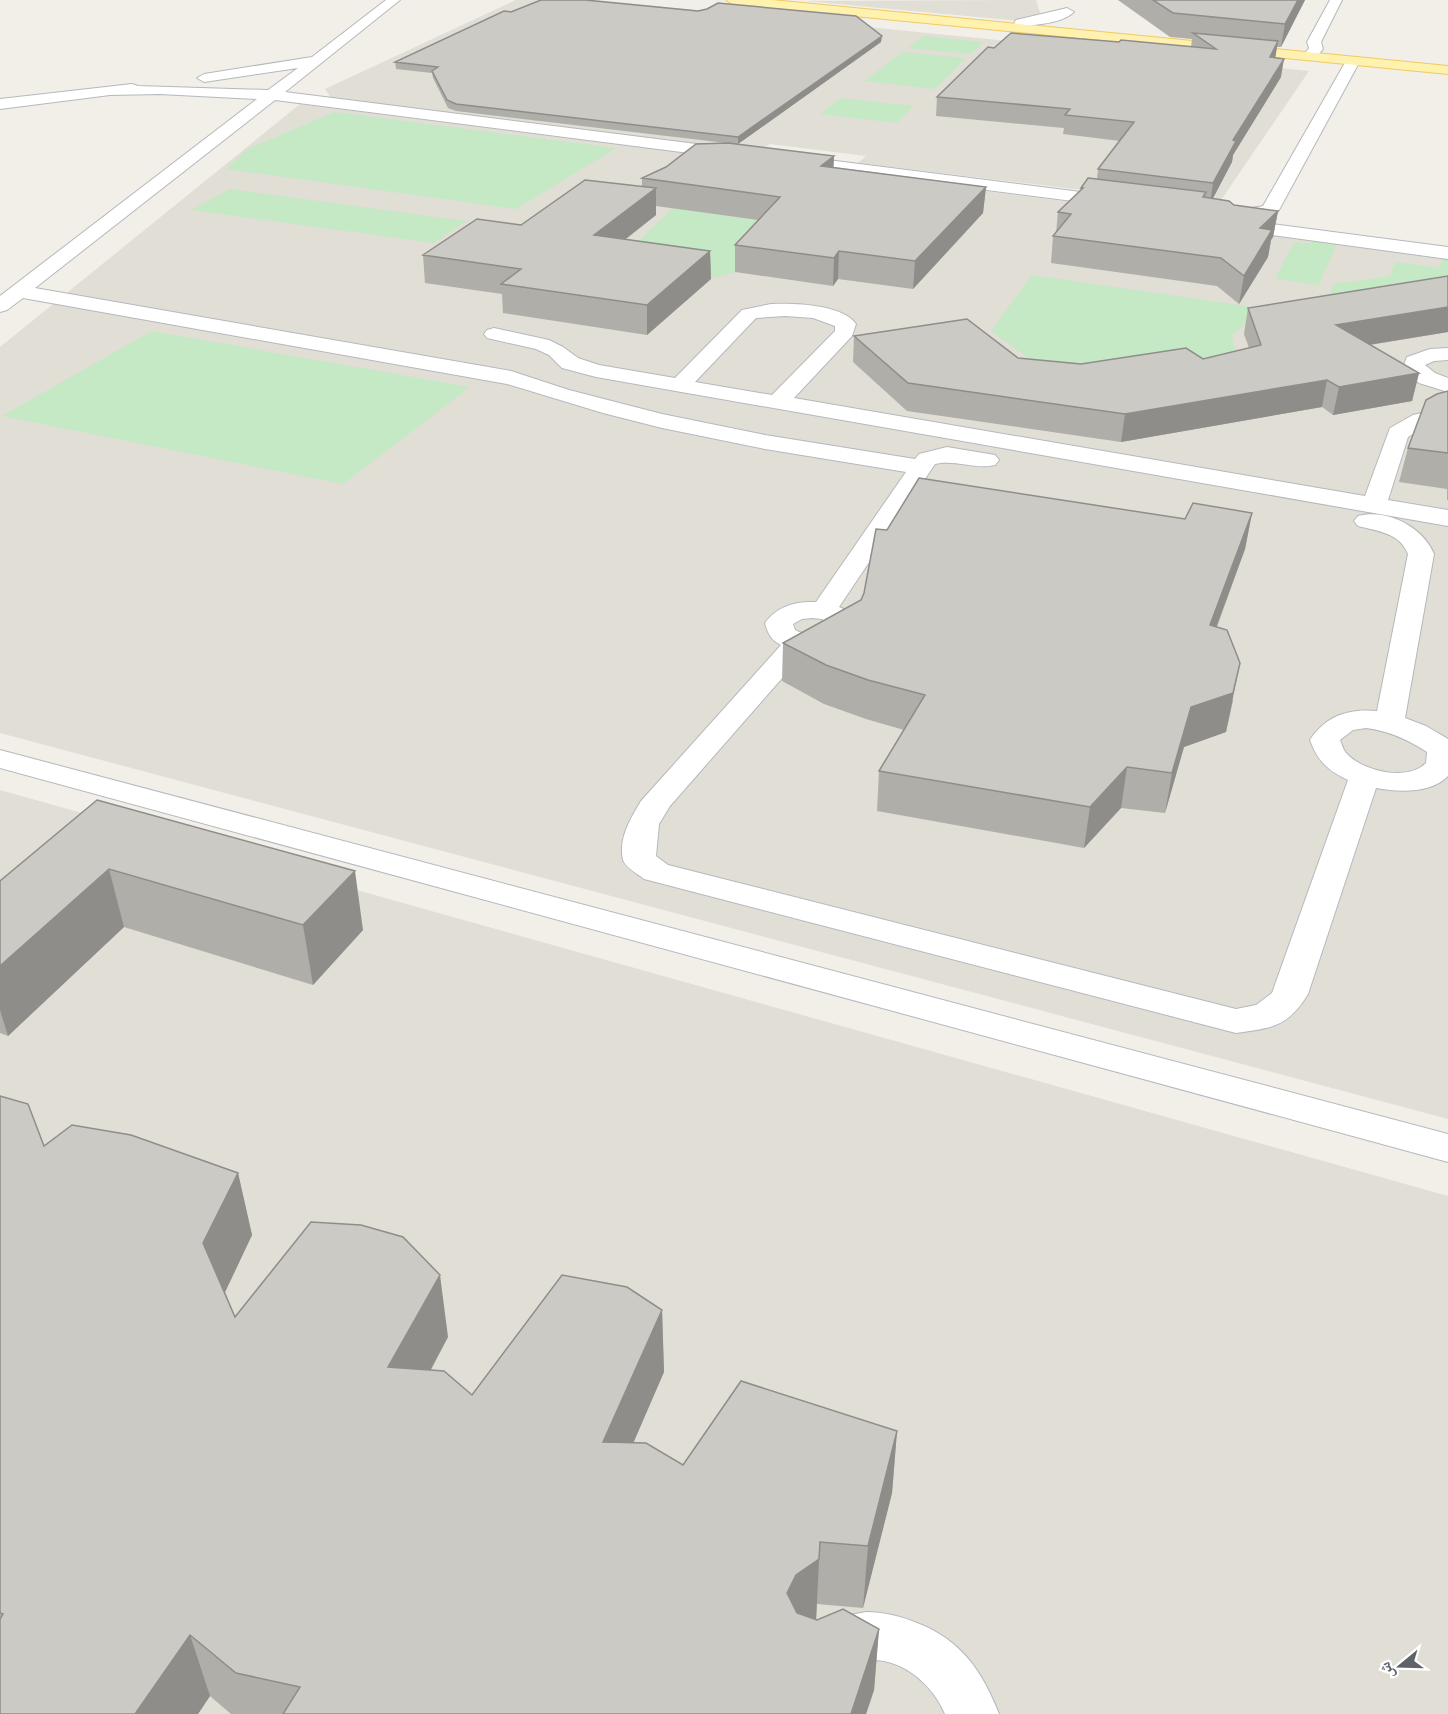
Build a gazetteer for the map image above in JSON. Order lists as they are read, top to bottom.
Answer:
{
  "north": "left"
}
